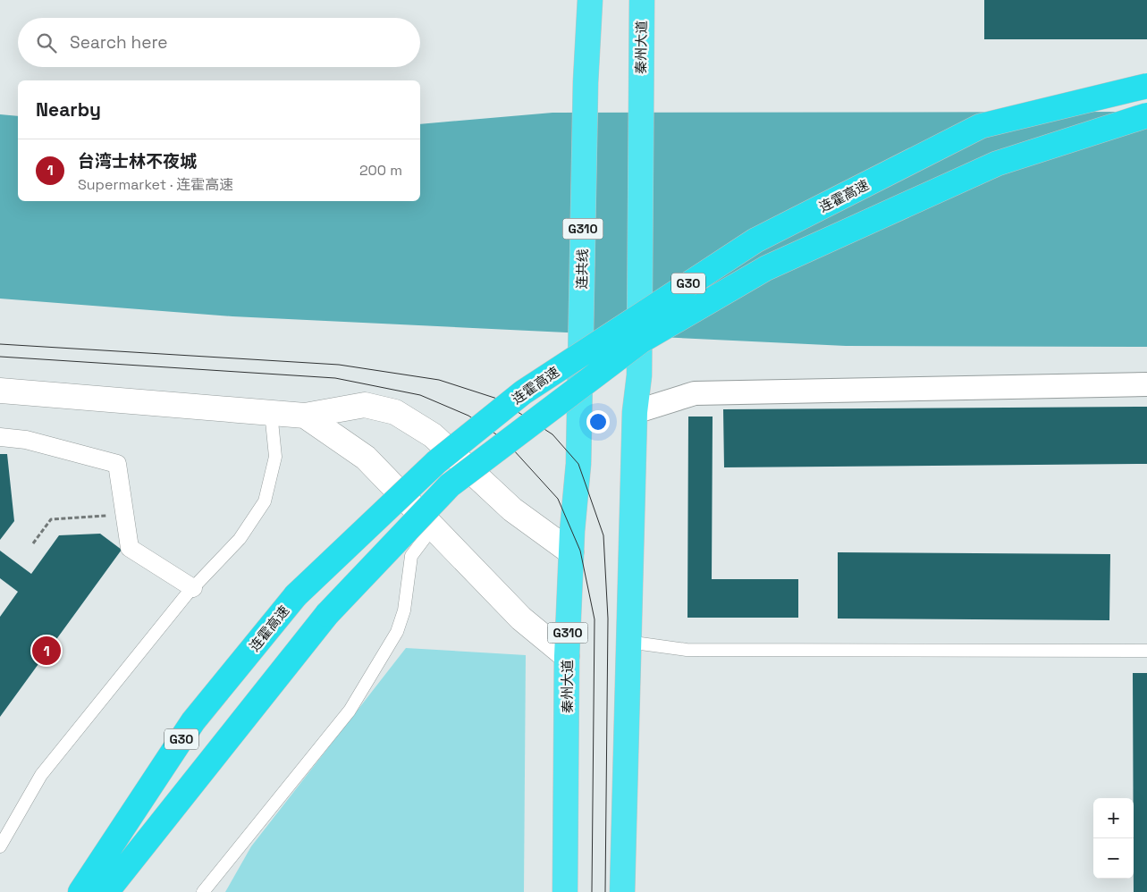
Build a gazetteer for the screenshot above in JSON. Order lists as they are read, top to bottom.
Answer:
{
  "streets": {
    "highway": [
      "秦州大道",
      "连霍高速",
      "G310",
      "连共线",
      "G30"
    ]
  },
  "crossings": [
    ["秦州大道", "连共线"]
  ],
  "page": {
    "search": "Search here",
    "heading": "Nearby",
    "list": [
      {
        "mark": "1",
        "name": "台湾士林不夜城",
        "note": "Supermarket · 连霍高速",
        "value": "200 m"
      }
    ],
    "pins": "1",
    "map_buttons": ["+", "−"]
  }
}
